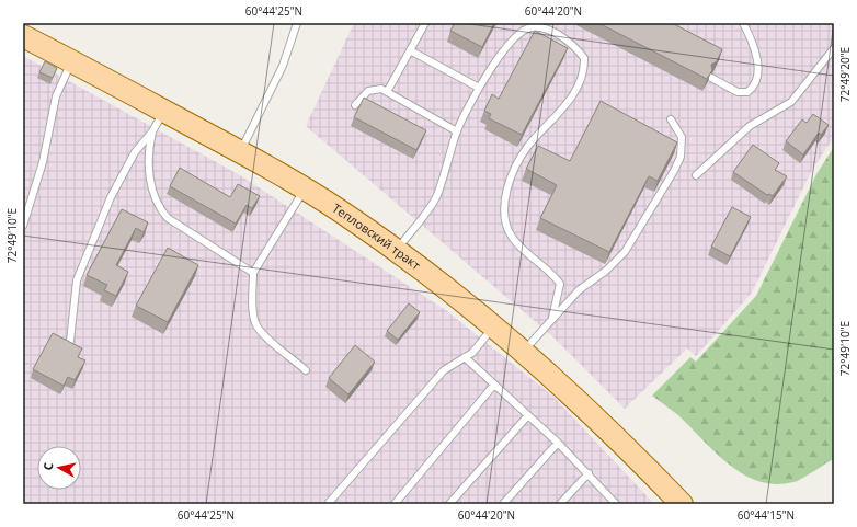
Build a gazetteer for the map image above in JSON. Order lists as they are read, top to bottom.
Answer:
{
  "streets": {
    "main road": ["Тепловский тракт"]
  },
  "north": "left",
  "coordinates": [
    "60°44'25\"N",
    "60°44'20\"N",
    "72°49'20\"E",
    "72°49'10\"E",
    "60°44'15\"N"
  ]
}
